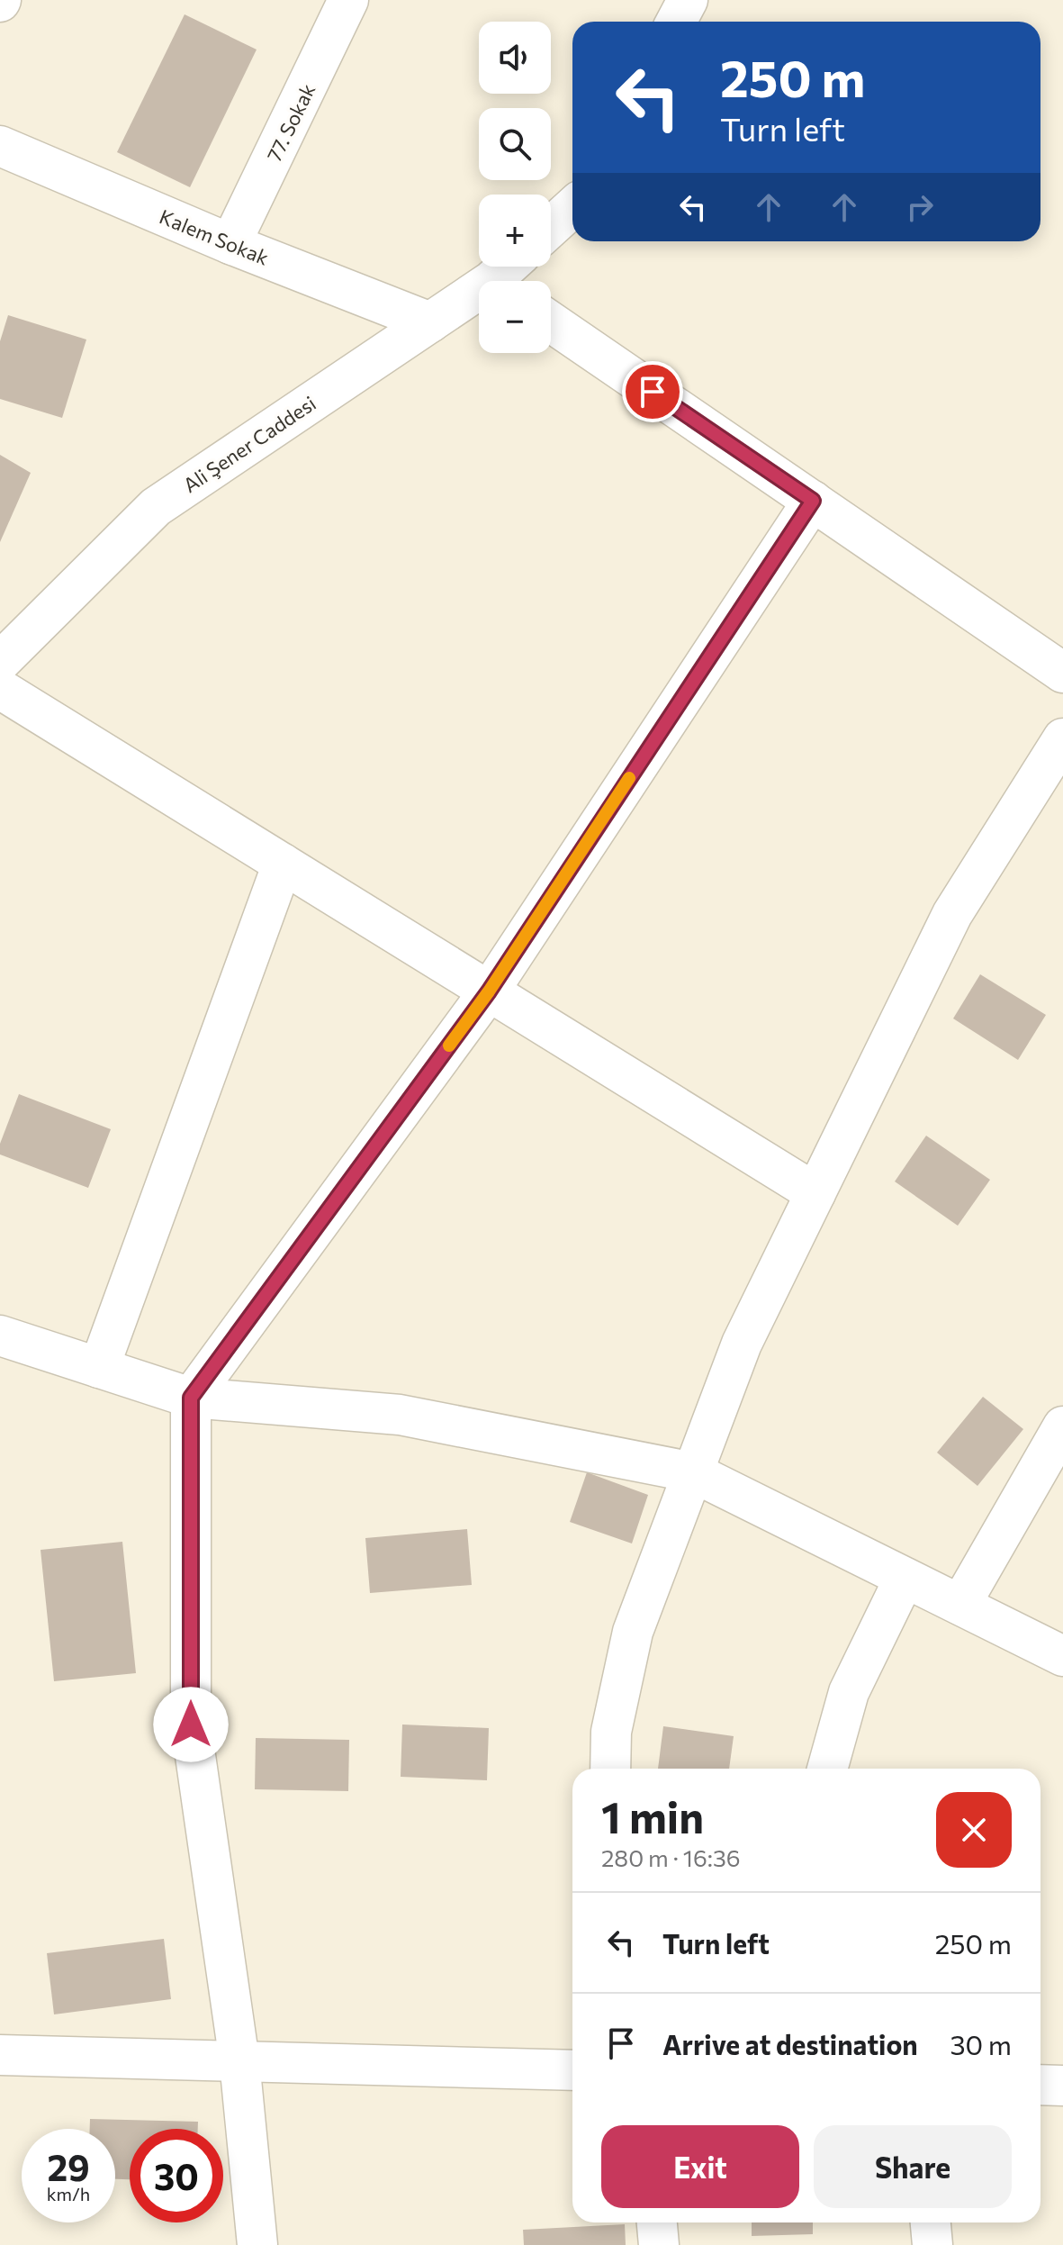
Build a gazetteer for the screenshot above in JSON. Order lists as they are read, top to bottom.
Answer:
{
  "streets": {
    "street": ["77. Sokak", "Kalem Sokak", "Ali Şener Caddesi"]
  },
  "crossings": [
    ["77. Sokak", "Kalem Sokak"],
    ["Kalem Sokak", "Ali Şener Caddesi"]
  ],
  "page": {
    "map_buttons": ["+", "−"],
    "turn": ["250 m", "Turn left"],
    "heading": ["1 min", "280 m · 16:36"],
    "list": [
      {
        "name": "Turn left",
        "value": "250 m"
      },
      {
        "name": "Arrive at destination",
        "value": "30 m"
      }
    ],
    "buttons": ["Exit", "Share"],
    "speed": "29 km/h",
    "limit": "30"
  }
}
